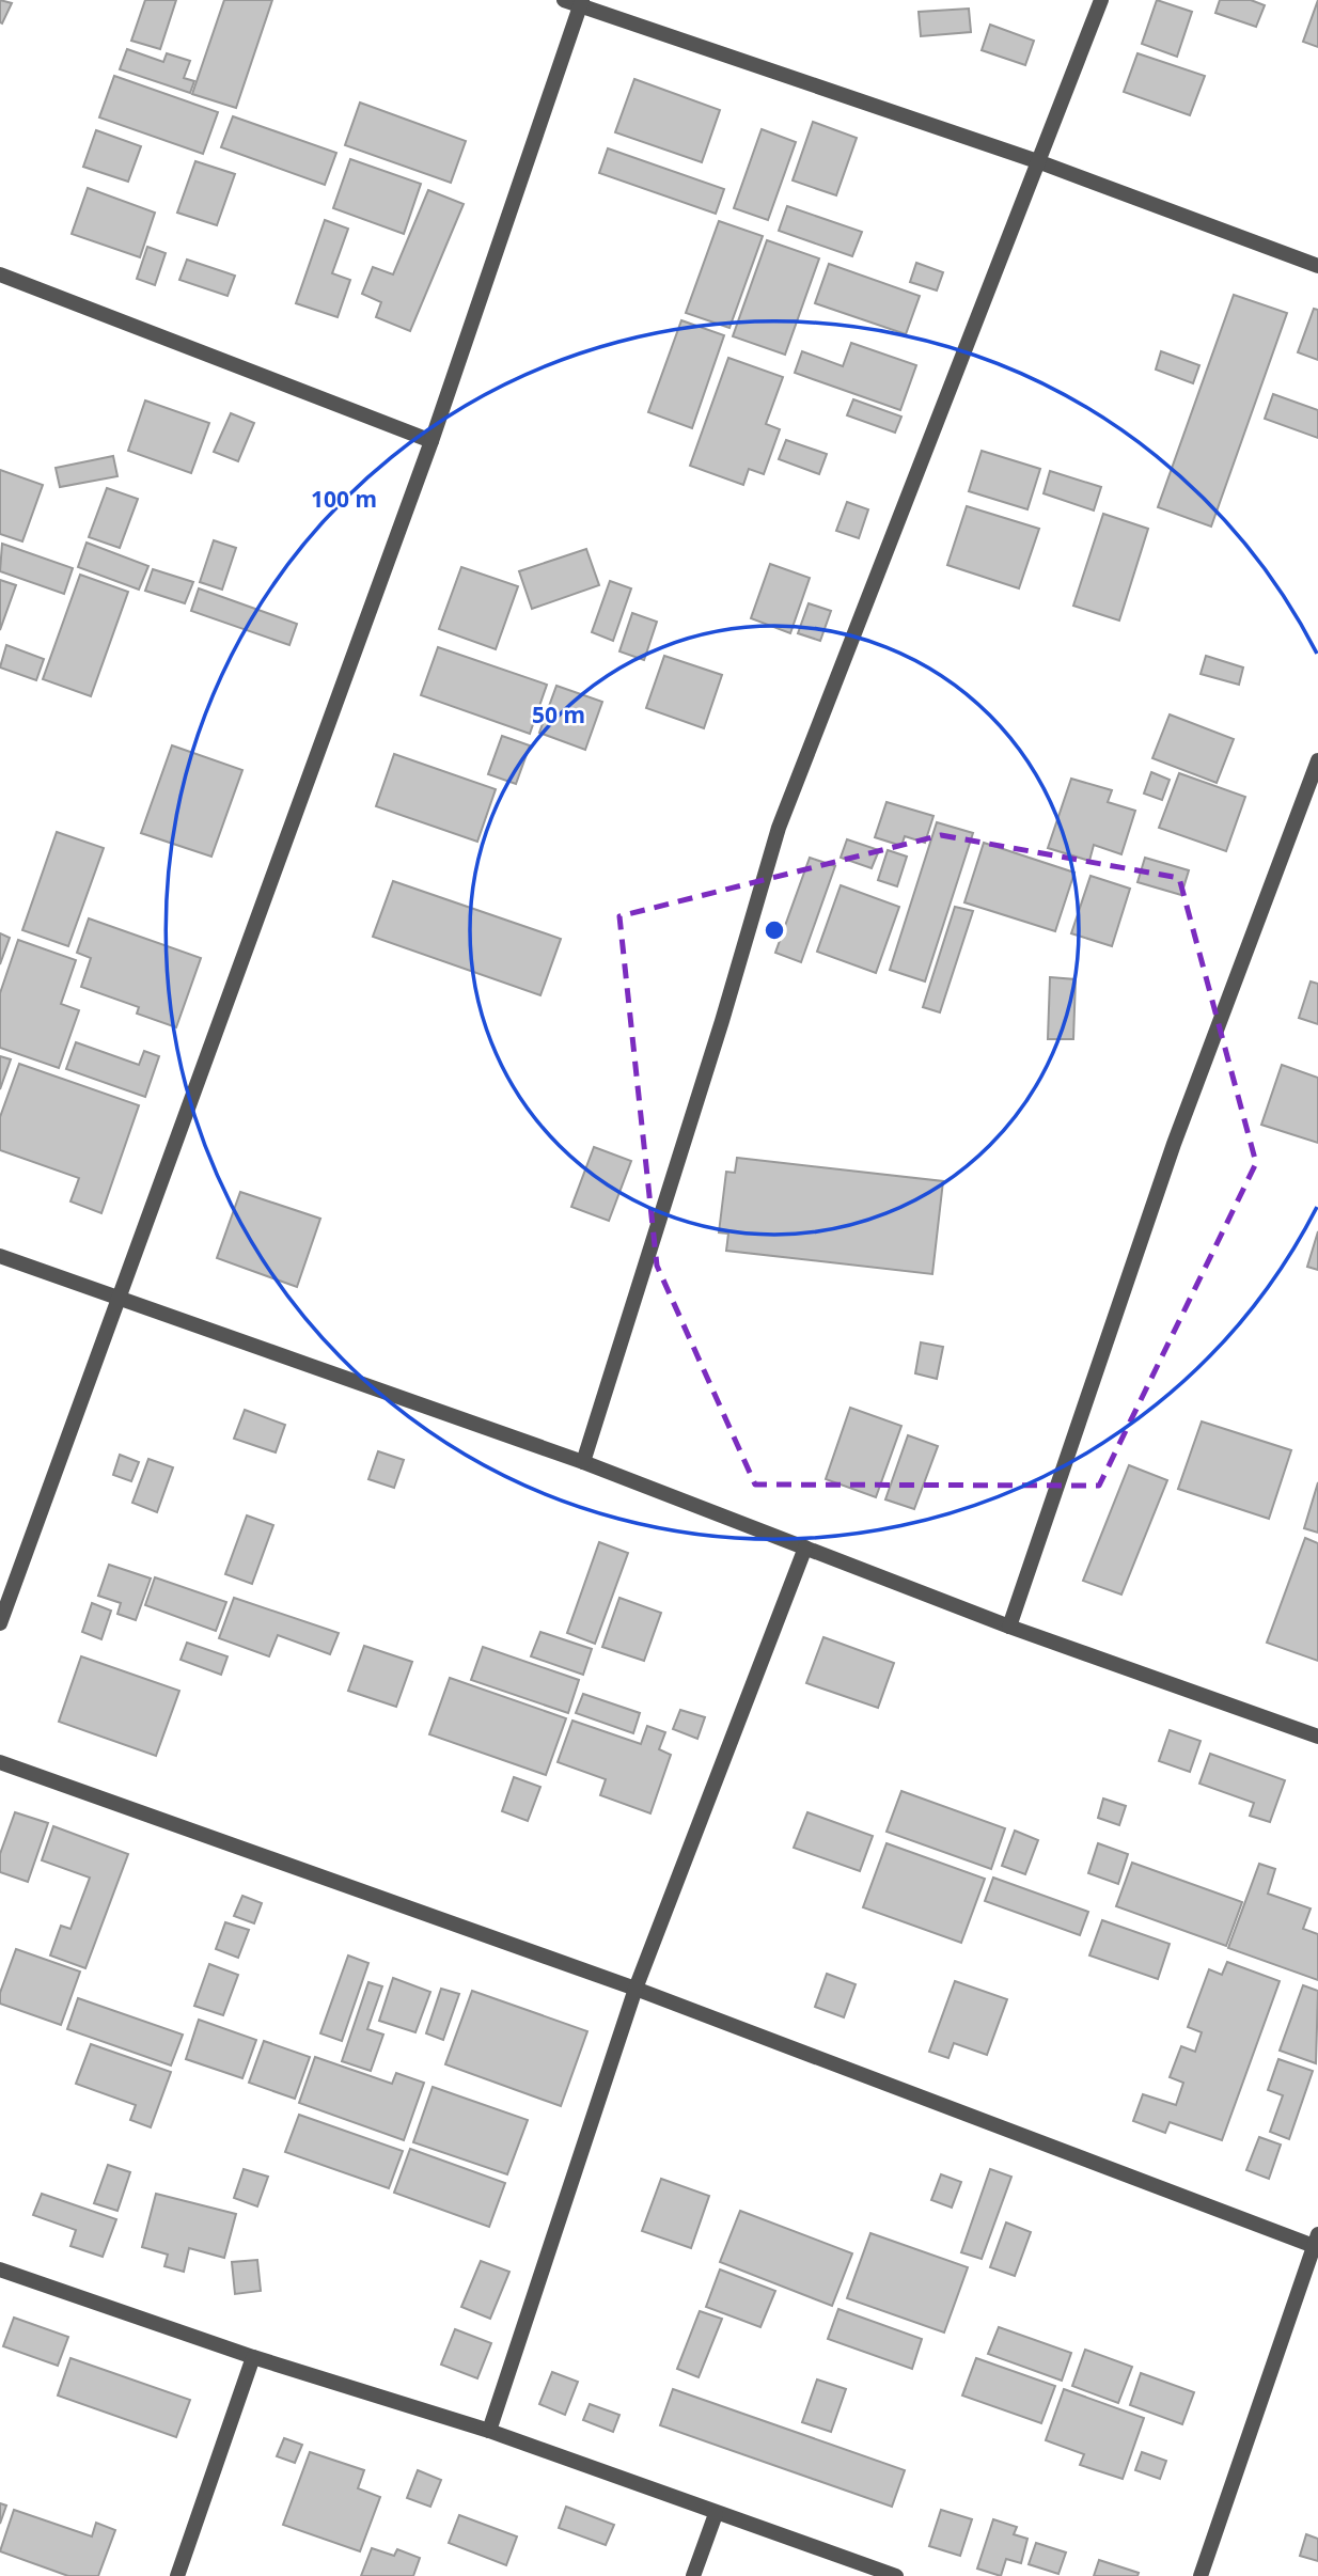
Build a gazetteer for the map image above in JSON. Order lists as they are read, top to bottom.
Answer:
{
  "rings": ["100 m", "50 m"]
}
